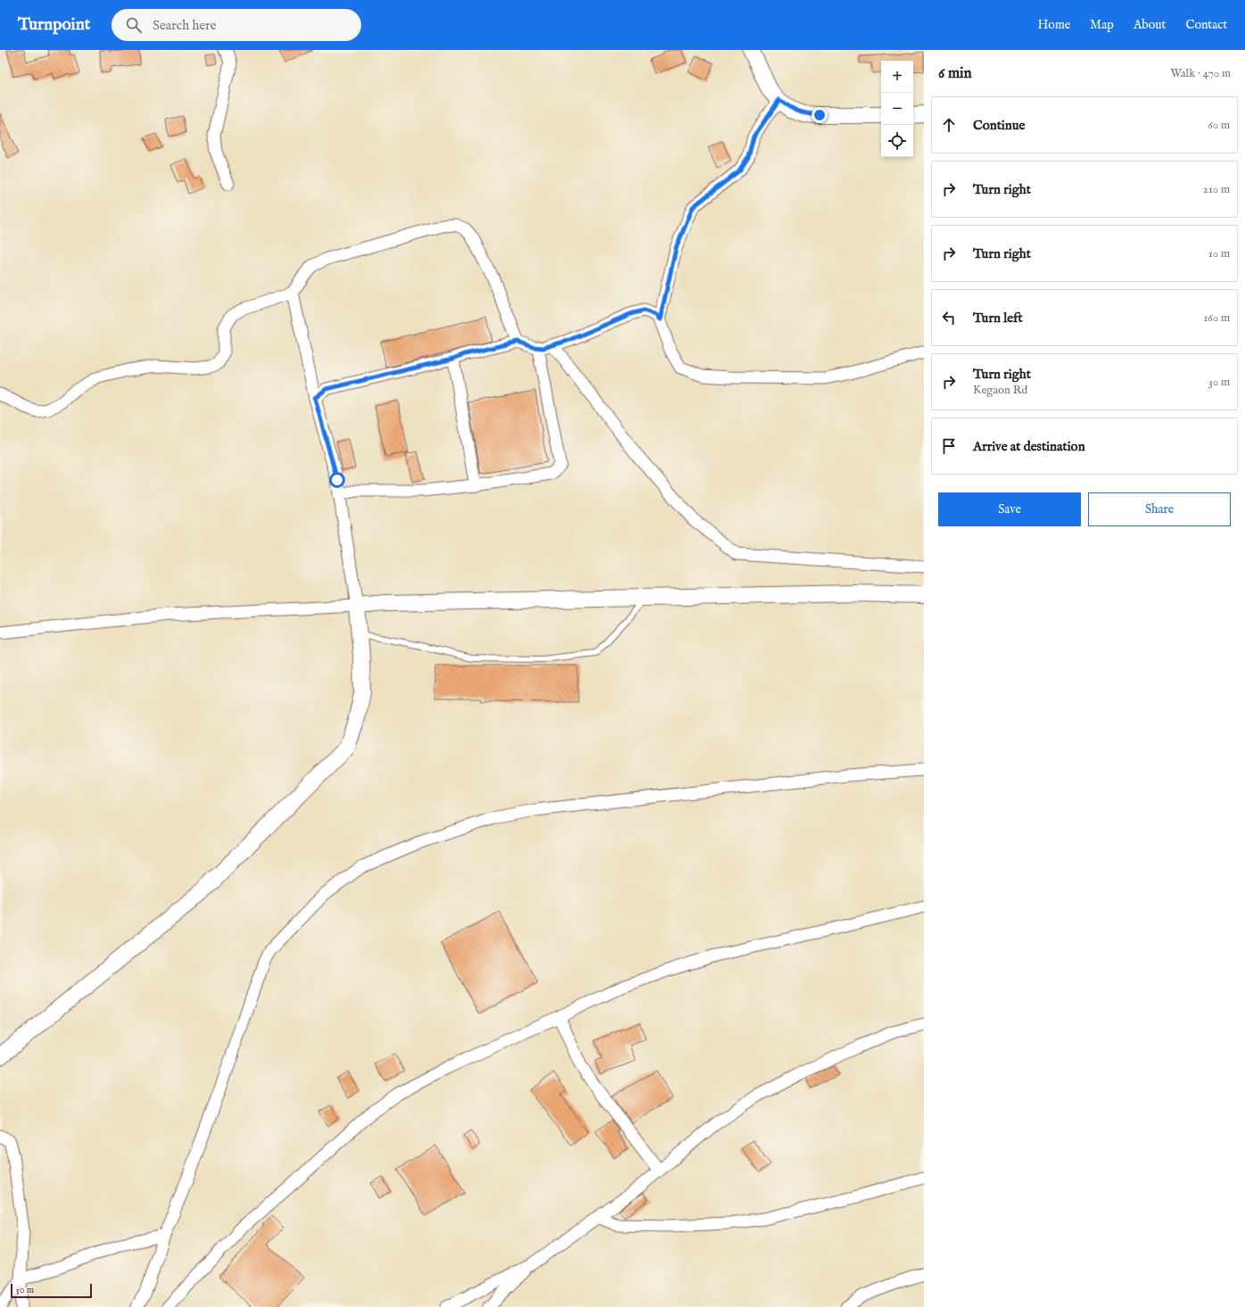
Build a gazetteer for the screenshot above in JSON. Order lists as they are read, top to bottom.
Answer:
{
  "scale_bar": "50 m",
  "page": {
    "header": "Turnpoint",
    "search": "Search here",
    "nav": [
      "Home",
      "Map",
      "About",
      "Contact"
    ],
    "heading": ["6 min", "Walk · 470 m"],
    "map_buttons": ["+", "−"],
    "list": [
      ["Continue", "60 m"],
      ["Turn right", "210 m"],
      ["Turn right", "10 m"],
      ["Turn left", "160 m"],
      ["Turn right", "Kegaon Rd", "30 m"],
      "Arrive at destination"
    ],
    "buttons": ["Save", "Share"],
    "scale": "50 m"
  }
}
